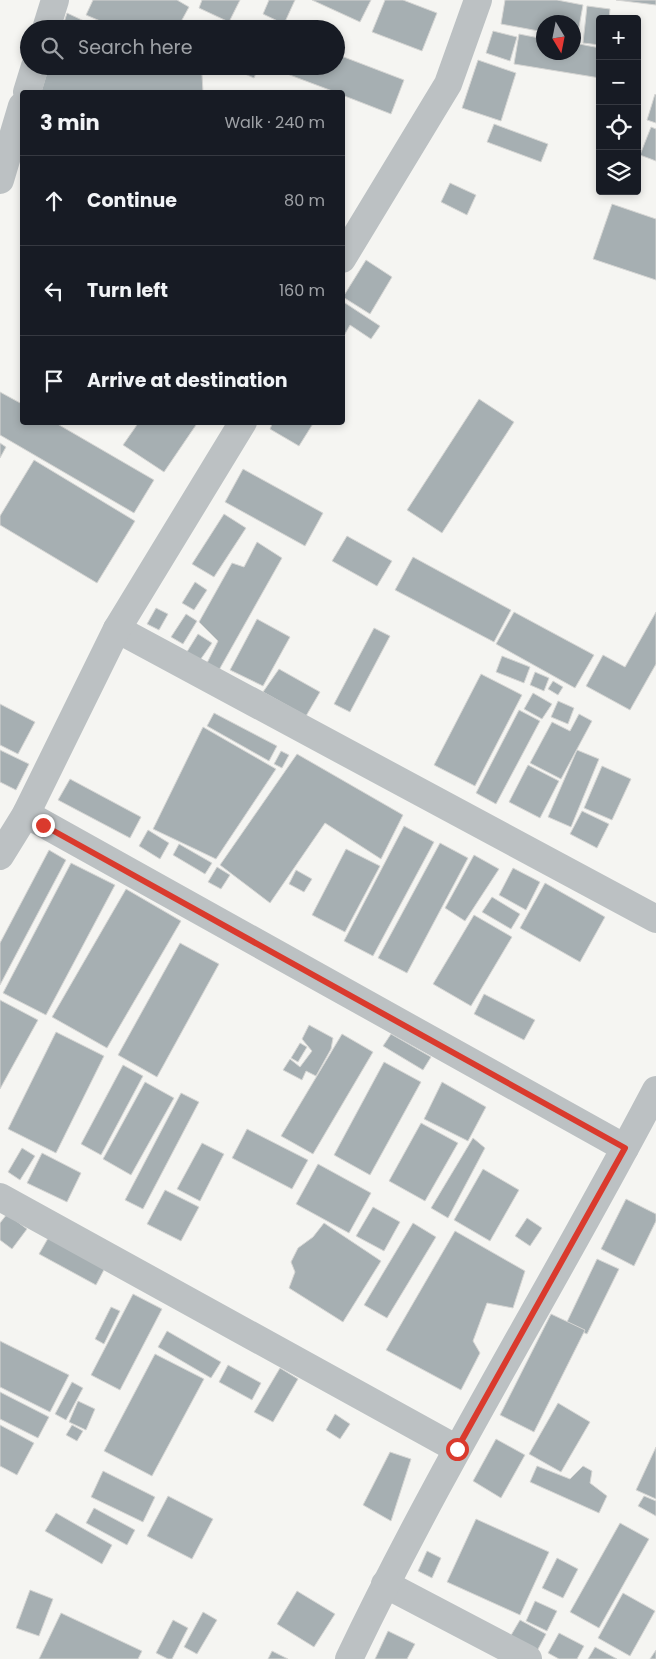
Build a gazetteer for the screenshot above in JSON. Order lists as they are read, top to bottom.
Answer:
{
  "north": "bottom",
  "page": {
    "map_buttons": ["+", "−"],
    "search": "Search here",
    "heading": ["3 min", "Walk · 240 m"],
    "list": [
      ["Continue", "80 m"],
      ["Turn left", "160 m"],
      "Arrive at destination"
    ]
  }
}
